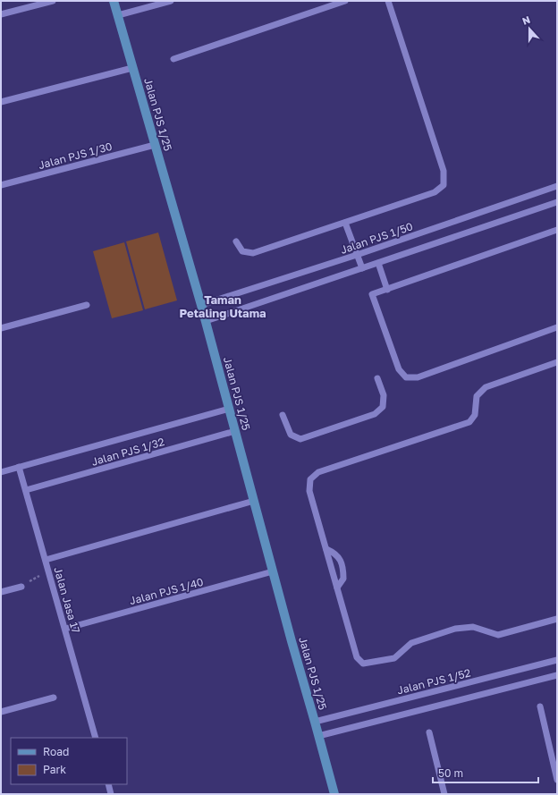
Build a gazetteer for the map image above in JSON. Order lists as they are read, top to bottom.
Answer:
{
  "streets": {
    "main road": ["Jalan PJS 1/25"],
    "street": [
      "Jalan PJS 1/30",
      "Jalan PJS 1/50",
      "Jalan PJS 1/32",
      "Jalan PJS 1/40",
      "Jalan Jasa 17",
      "Jalan PJS 1/52"
    ]
  },
  "crossings": [
    ["Jalan PJS 1/25", "Jalan PJS 1/30"],
    ["Jalan PJS 1/25", "Jalan PJS 1/50"],
    ["Jalan PJS 1/25", "Jalan PJS 1/32"],
    ["Jalan PJS 1/25", "Jalan PJS 1/40"],
    ["Jalan PJS 1/25", "Jalan PJS 1/52"],
    ["Jalan PJS 1/32", "Jalan Jasa 17"],
    ["Jalan PJS 1/40", "Jalan Jasa 17"]
  ],
  "districts": ["Taman Petaling Utama"],
  "legend": ["Road", "Park"],
  "scale_bar": "50 m",
  "north": "top"
}
